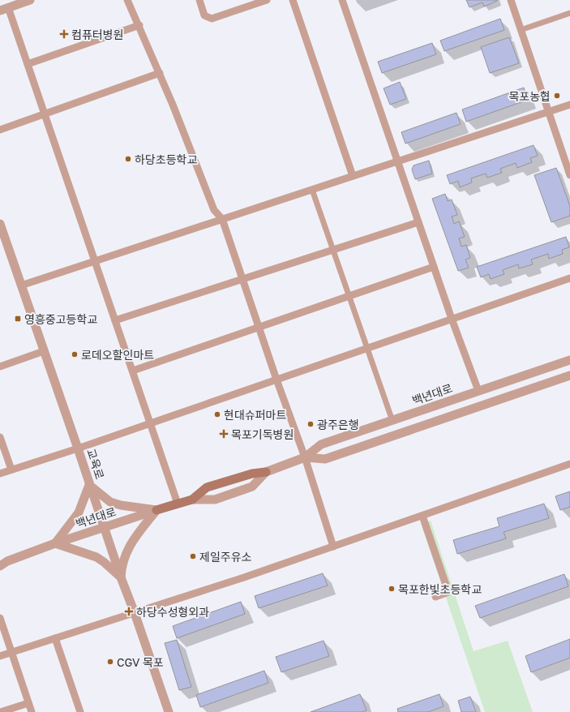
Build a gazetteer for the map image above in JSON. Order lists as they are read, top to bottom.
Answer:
{
  "streets": {
    "main road": ["백년대로"],
    "street": ["교육로"]
  },
  "crossings": [
    ["백년대로", "교육로"]
  ],
  "places": {
    "health": ["컴퓨터병원", "목포기독병원", "하당수성형외과"],
    "other": [
      "목포농협",
      "하당초등학교",
      "로데오할인마트",
      "현대슈퍼마트",
      "광주은행",
      "제일주유소",
      "목포한빛초등학교",
      "CGV 목포"
    ],
    "transit": ["영흥중고등학교"]
  }
}
